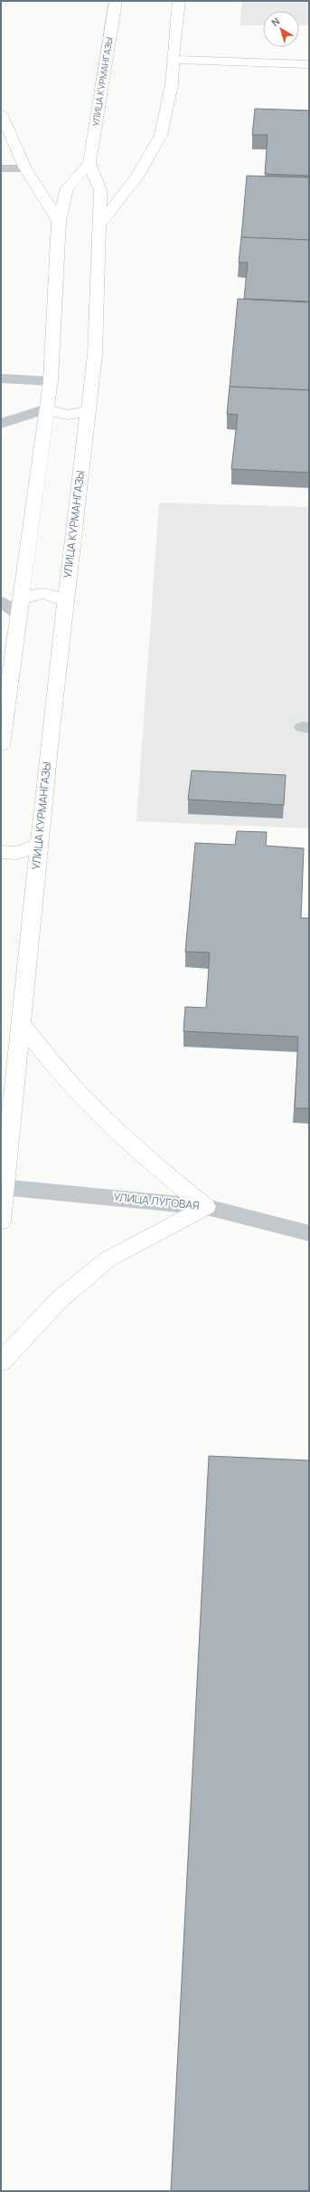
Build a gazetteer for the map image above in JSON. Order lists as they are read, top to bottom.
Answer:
{
  "streets": {
    "main road": ["УЛИЦА КУРМАНГАЗЫ"],
    "street": ["УЛИЦА ЛУГОВАЯ"]
  },
  "crossings": [
    ["УЛИЦА КУРМАНГАЗЫ", "УЛИЦА ЛУГОВАЯ"]
  ],
  "north": "top left"
}
